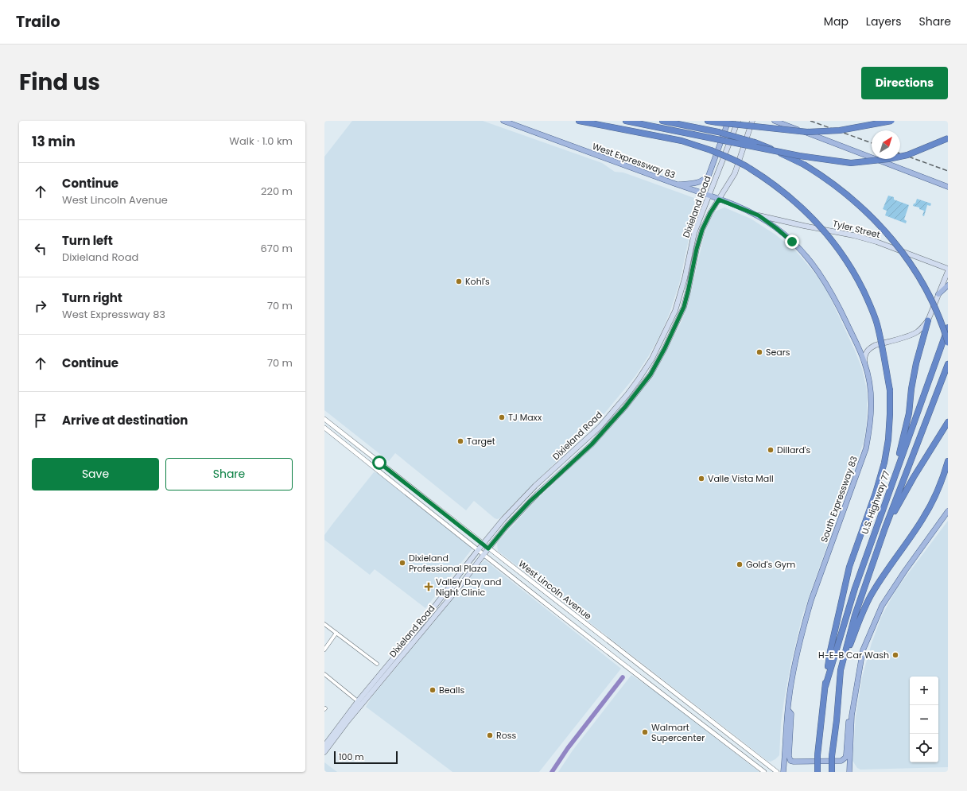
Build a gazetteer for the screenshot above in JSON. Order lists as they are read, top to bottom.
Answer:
{
  "streets": {
    "highway": ["U.S. Highway 77"],
    "main road": [
      "West Expressway 83",
      "Dixieland Road",
      "Tyler Street",
      "South Expressway 83"
    ],
    "street": ["West Lincoln Avenue"]
  },
  "crossings": [
    ["West Expressway 83", "Dixieland Road"],
    ["West Expressway 83", "Tyler Street"],
    ["West Expressway 83", "South Expressway 83"],
    ["Dixieland Road", "West Lincoln Avenue"],
    ["Tyler Street", "South Expressway 83"]
  ],
  "places": {
    "other": [
      "Kohl's",
      "Sears",
      "TJ Maxx",
      "Target",
      "Dillard's",
      "Valle Vista Mall",
      "Dixieland Professional Plaza",
      "Gold's Gym",
      "H-E-B Car Wash",
      "Bealls",
      "Walmart Supercenter",
      "Ross"
    ],
    "health": ["Valley Day and Night Clinic"]
  },
  "scale_bar": "100 m",
  "north": "top right",
  "page": {
    "header": "Trailo",
    "nav": ["Map", "Layers", "Share"],
    "title": "Find us",
    "buttons": [
      "Directions",
      ["Save", "Share"]
    ],
    "heading": ["13 min", "Walk · 1.0 km"],
    "list": [
      ["Continue", "West Lincoln Avenue", "220 m"],
      ["Turn left", "Dixieland Road", "670 m"],
      ["Turn right", "West Expressway 83", "70 m"],
      ["Continue", "70 m"],
      "Arrive at destination"
    ],
    "map_buttons": ["+", "−"],
    "scale": "100 m"
  }
}
